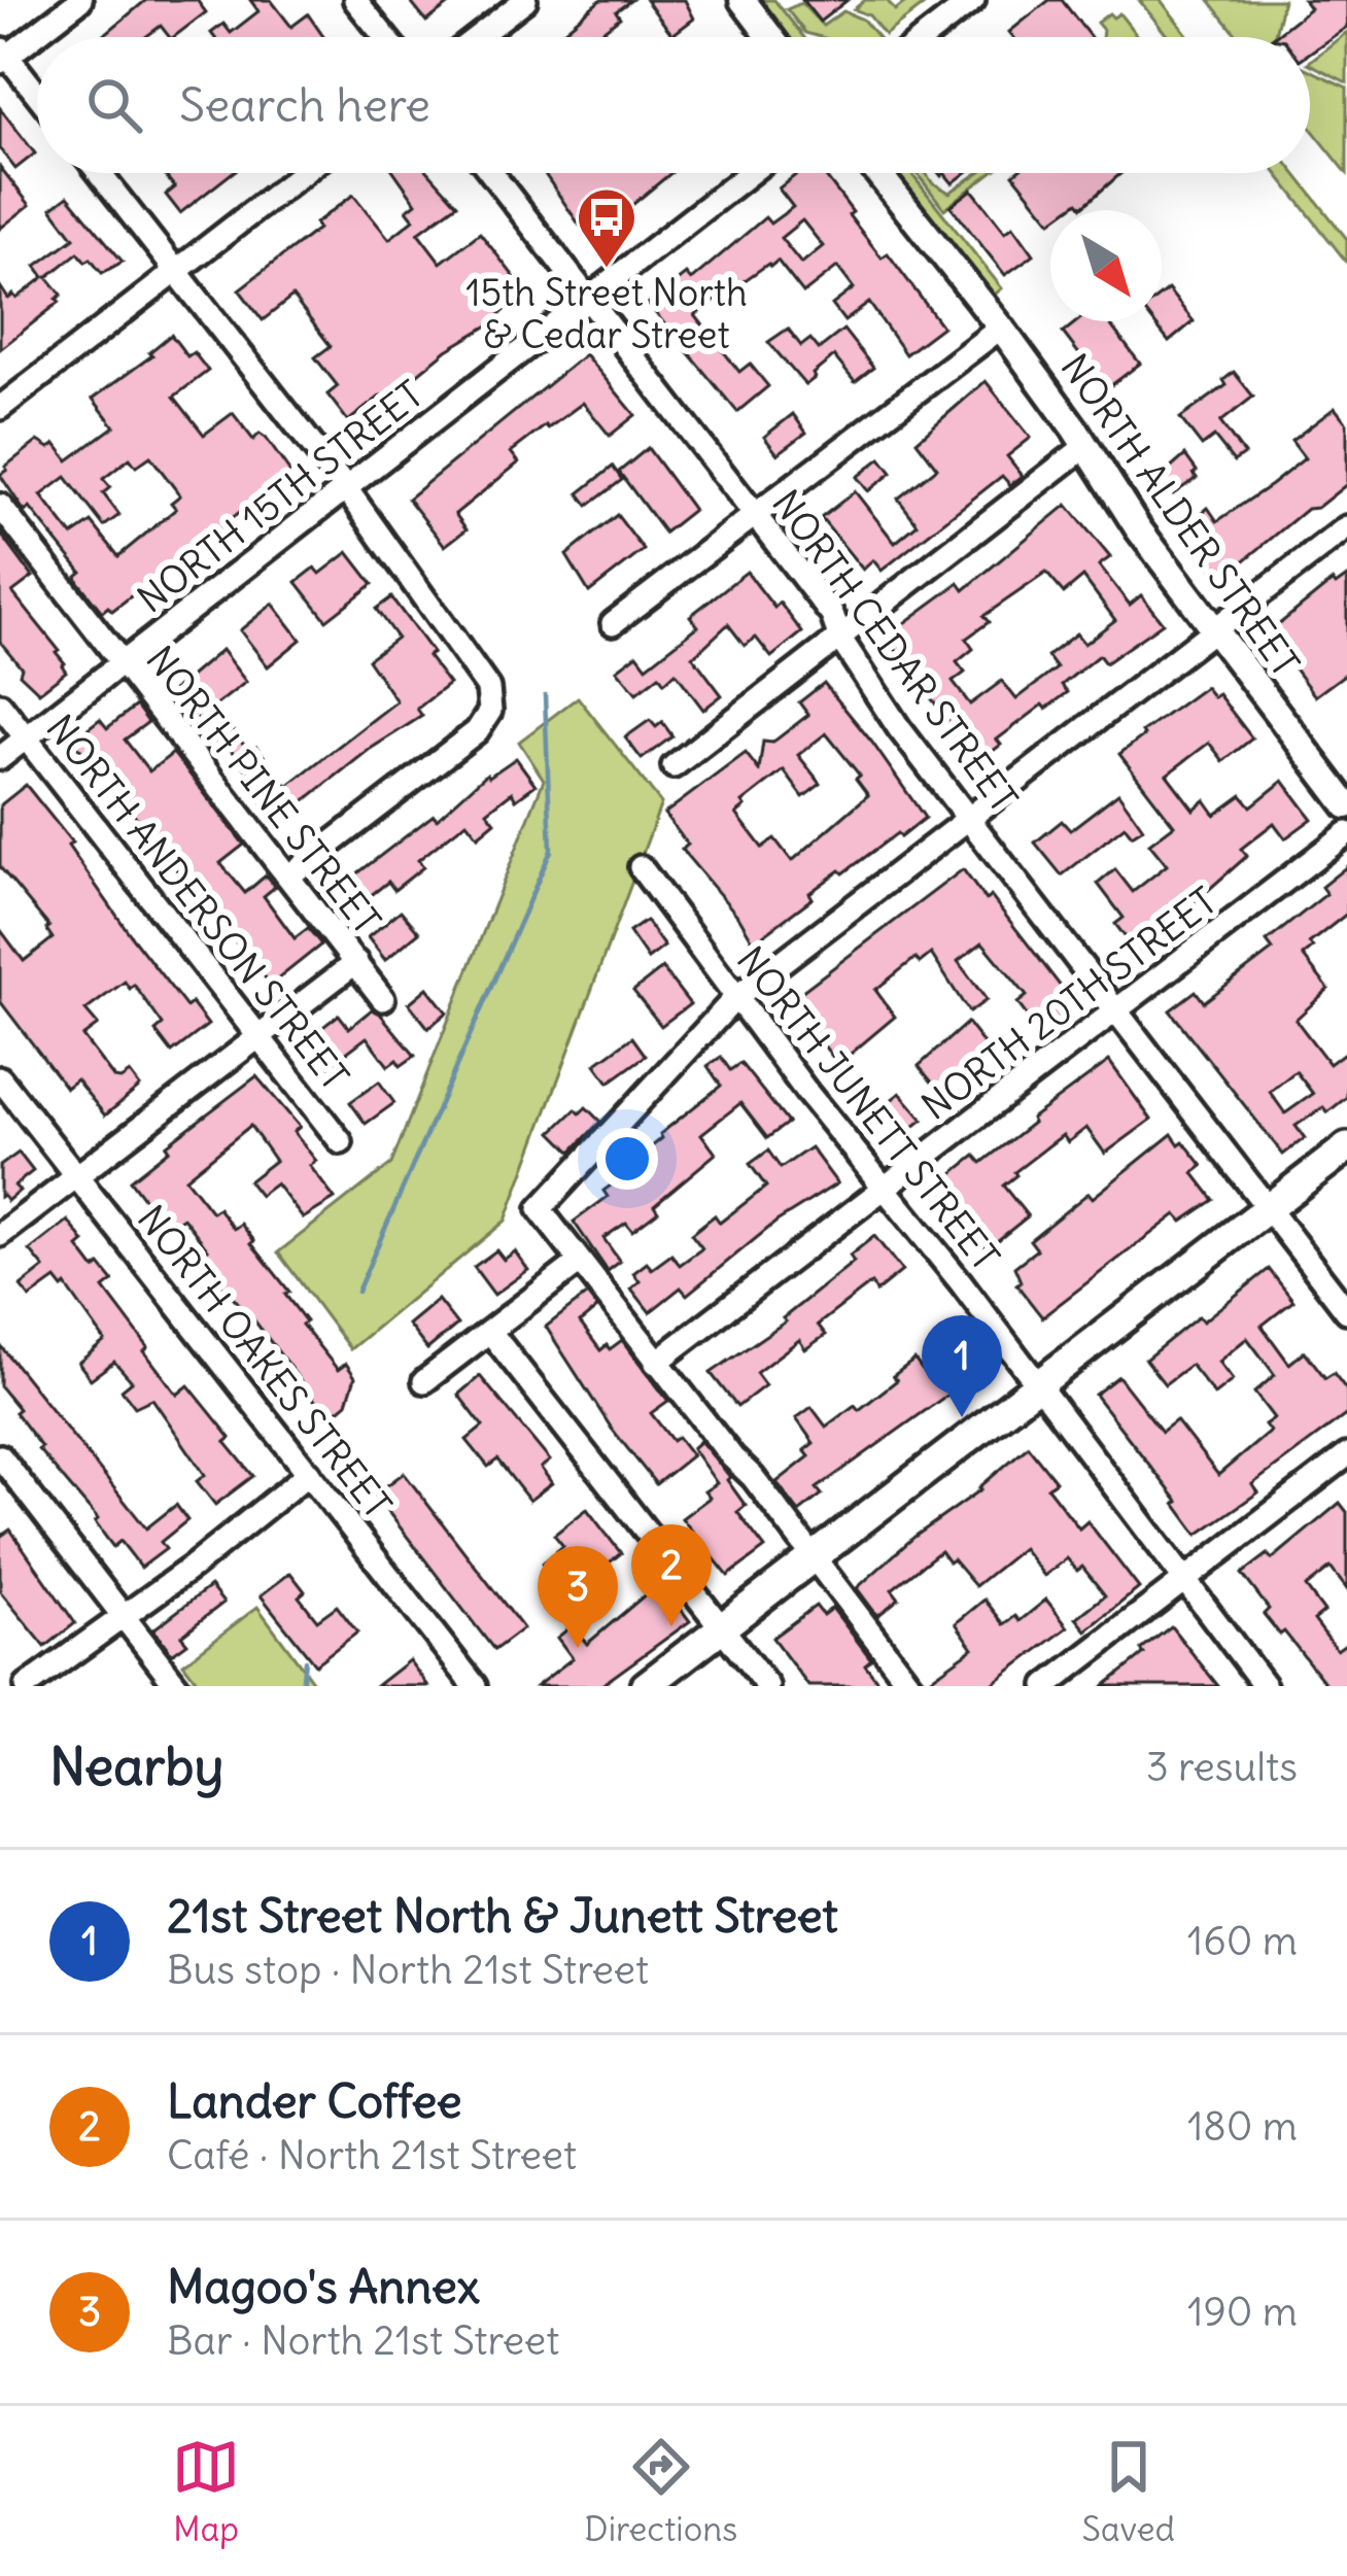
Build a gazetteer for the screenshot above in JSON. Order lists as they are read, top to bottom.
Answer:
{
  "streets": {
    "street": [
      "NORTH 15TH STREET",
      "NORTH ALDER STREET",
      "NORTH CEDAR STREET",
      "NORTH PINE STREET",
      "NORTH ANDERSON STREET",
      "NORTH 20TH STREET",
      "NORTH JUNETT STREET",
      "NORTH OAKES STREET"
    ]
  },
  "crossings": [
    ["NORTH 15TH STREET", "NORTH CEDAR STREET"],
    ["NORTH 15TH STREET", "NORTH PINE STREET"],
    ["NORTH 15TH STREET", "NORTH ANDERSON STREET"],
    ["NORTH CEDAR STREET", "NORTH 20TH STREET"],
    ["NORTH 20TH STREET", "NORTH JUNETT STREET"]
  ],
  "places": {
    "bus stop": ["15th Street North & Cedar Street"]
  },
  "north": "bottom right",
  "page": {
    "search": "Search here",
    "pins": ["1", "2", "3"],
    "heading": ["Nearby", "3 results"],
    "list": [
      {
        "mark": "1",
        "name": "21st Street North & Junett Street",
        "note": "Bus stop · North 21st Street",
        "value": "160 m"
      },
      {
        "mark": "2",
        "name": "Lander Coffee",
        "note": "Café · North 21st Street",
        "value": "180 m"
      },
      {
        "mark": "3",
        "name": "Magoo's Annex",
        "note": "Bar · North 21st Street",
        "value": "190 m"
      }
    ],
    "nav": ["Map", "Directions", "Saved"]
  }
}
